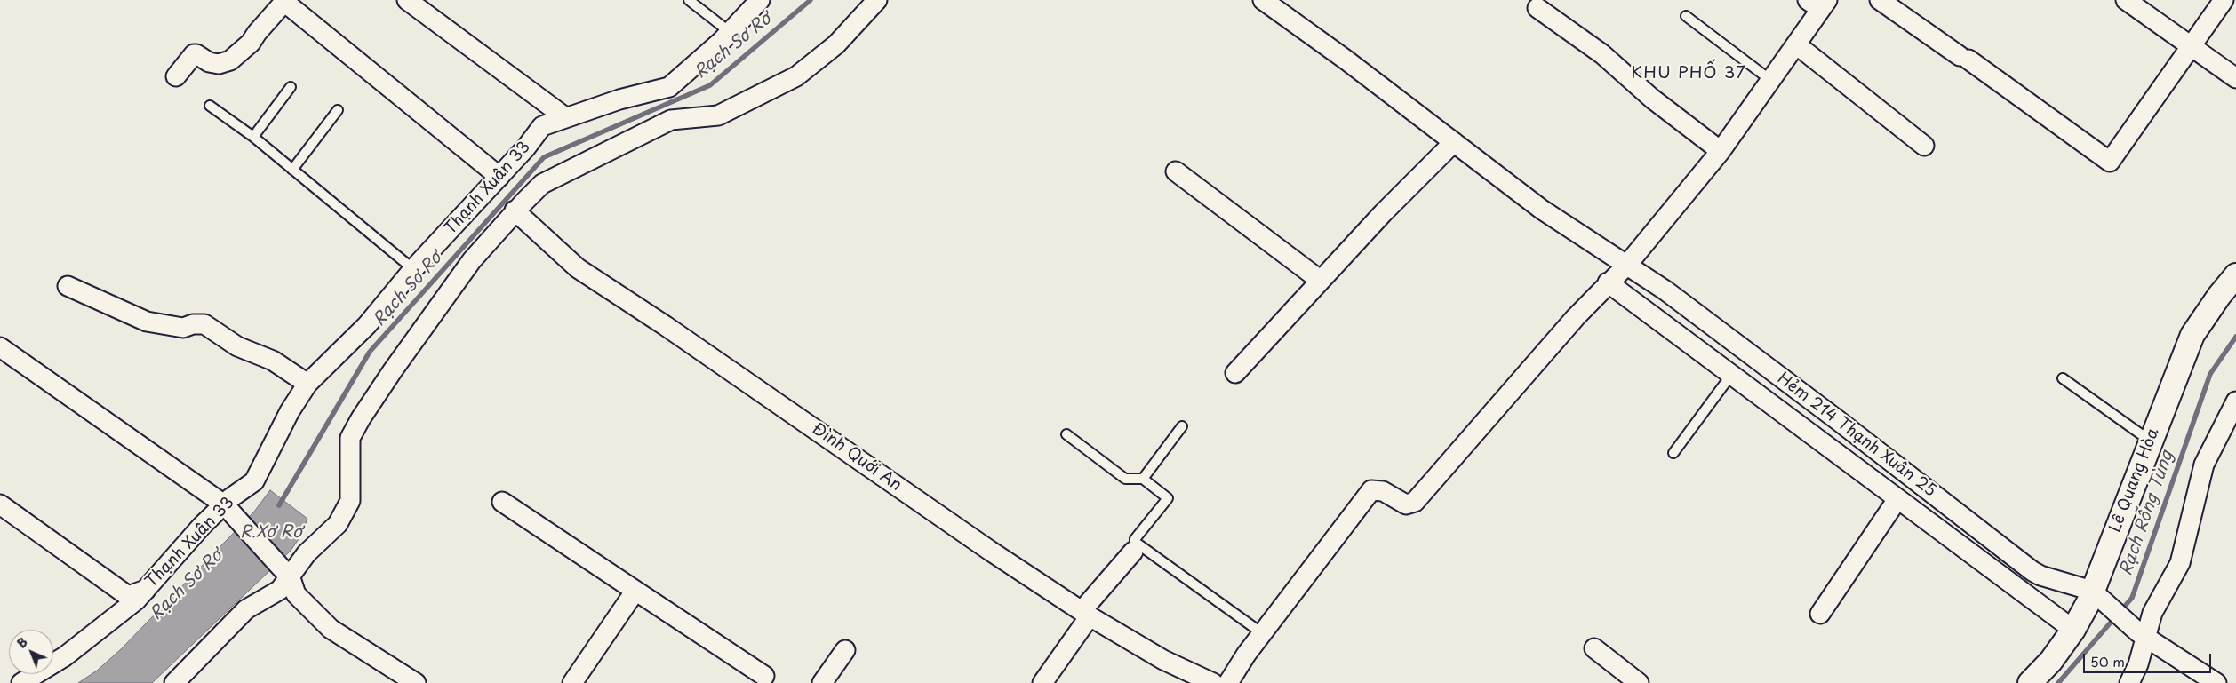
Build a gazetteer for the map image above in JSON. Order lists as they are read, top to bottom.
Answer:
{
  "streets": {
    "street": [
      "Thạnh Xuân 33",
      "Hẻm 214 Thạnh Xuân 25",
      "Đình Quới An",
      "Lê Quang Hòa"
    ]
  },
  "crossings": [
    ["Hẻm 214 Thạnh Xuân 25", "Lê Quang Hòa"]
  ],
  "districts": ["KHU PHỐ 37"],
  "water": ["Rạch Sơ Rơ", "Rạch Rỗng Tùng", "R.Xơ Rơ"],
  "scale_bar": "50 m",
  "north": "top left"
}
